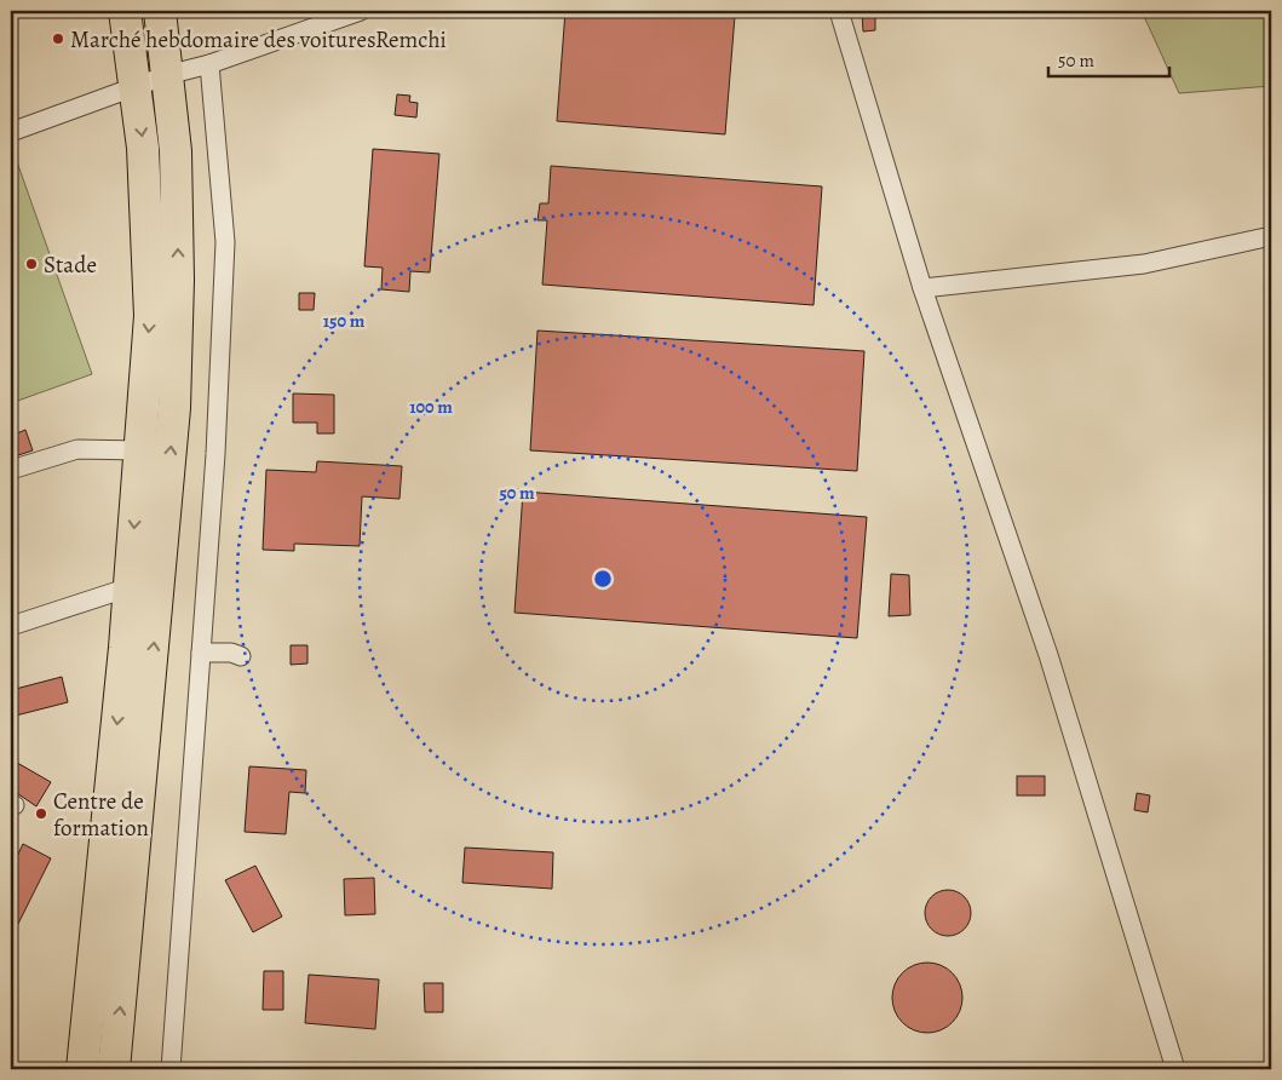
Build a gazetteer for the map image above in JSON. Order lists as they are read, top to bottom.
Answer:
{
  "places": ["Marché hebdomaire des voituresRemchi", "Stade", "Centre de formation"],
  "scale_bar": "50 m",
  "rings": ["150 m", "100 m", "50 m"]
}
